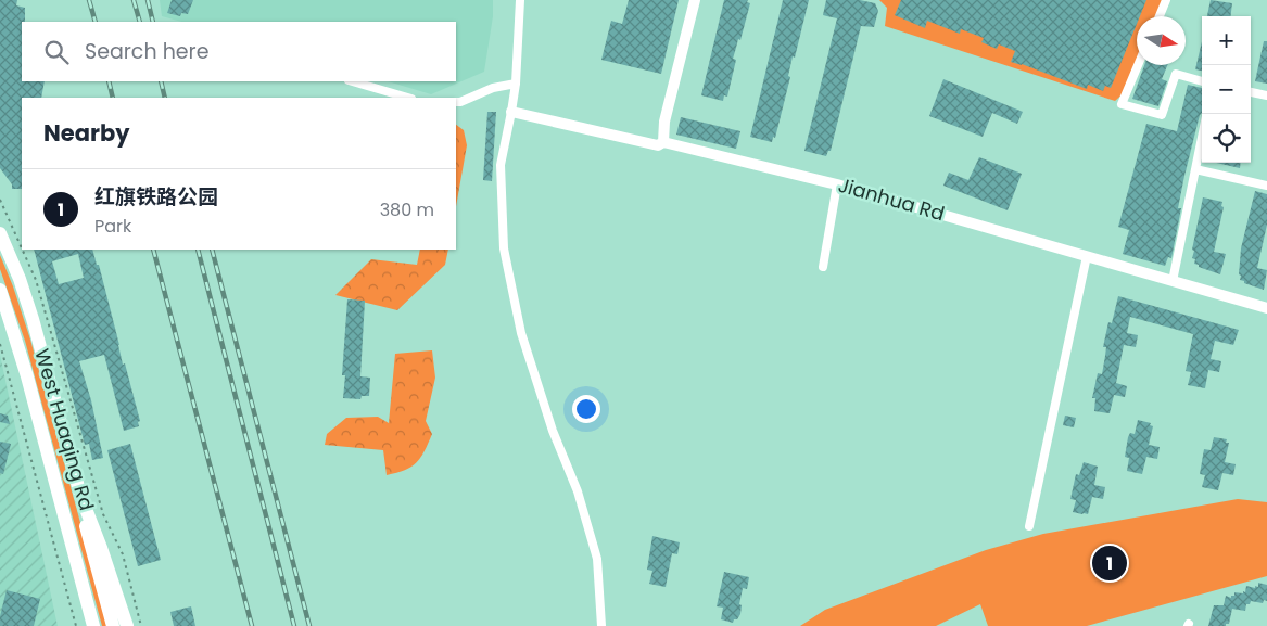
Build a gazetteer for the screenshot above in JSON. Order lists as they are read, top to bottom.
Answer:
{
  "streets": {
    "main road": ["West Huaqing Rd"],
    "street": ["Jianhua Rd"]
  },
  "north": "right",
  "page": {
    "map_buttons": ["+", "−"],
    "search": "Search here",
    "heading": "Nearby",
    "list": [
      {
        "mark": "1",
        "name": "红旗铁路公园",
        "note": "Park",
        "value": "380 m"
      }
    ],
    "pins": "1"
  }
}
